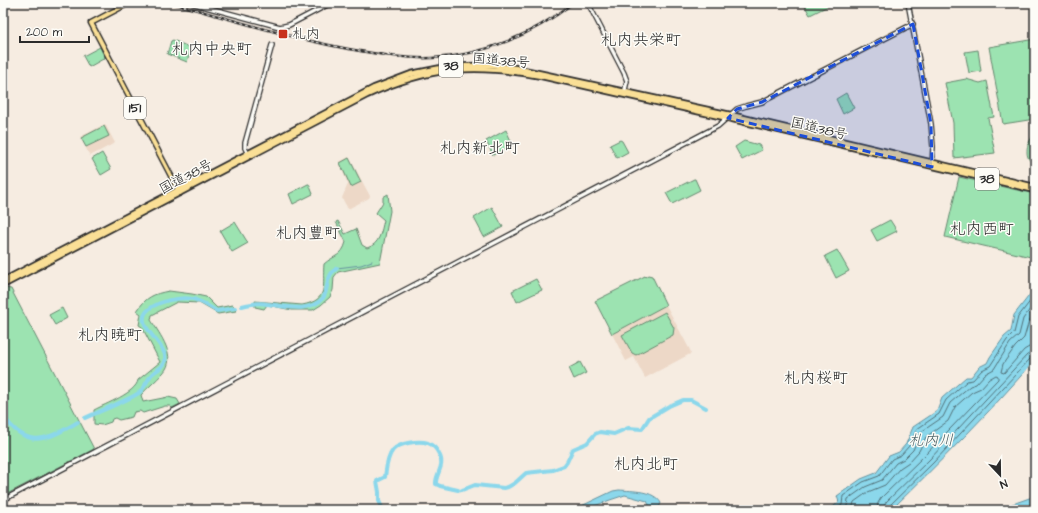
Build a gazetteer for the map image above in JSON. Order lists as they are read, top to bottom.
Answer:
{
  "streets": {
    "highway": ["国道38号", "38"],
    "main road": ["151"]
  },
  "crossings": [
    ["国道38号", "151"]
  ],
  "districts": [
    "札内共栄町",
    "札内中央町",
    "札内新北町",
    "札内西町",
    "札内豊町",
    "札内暁町",
    "札内桜町",
    "札内北町"
  ],
  "water": ["札内川"],
  "places": {
    "transit": ["札内"]
  },
  "scale_bar": "200 m",
  "north": "bottom"
}
